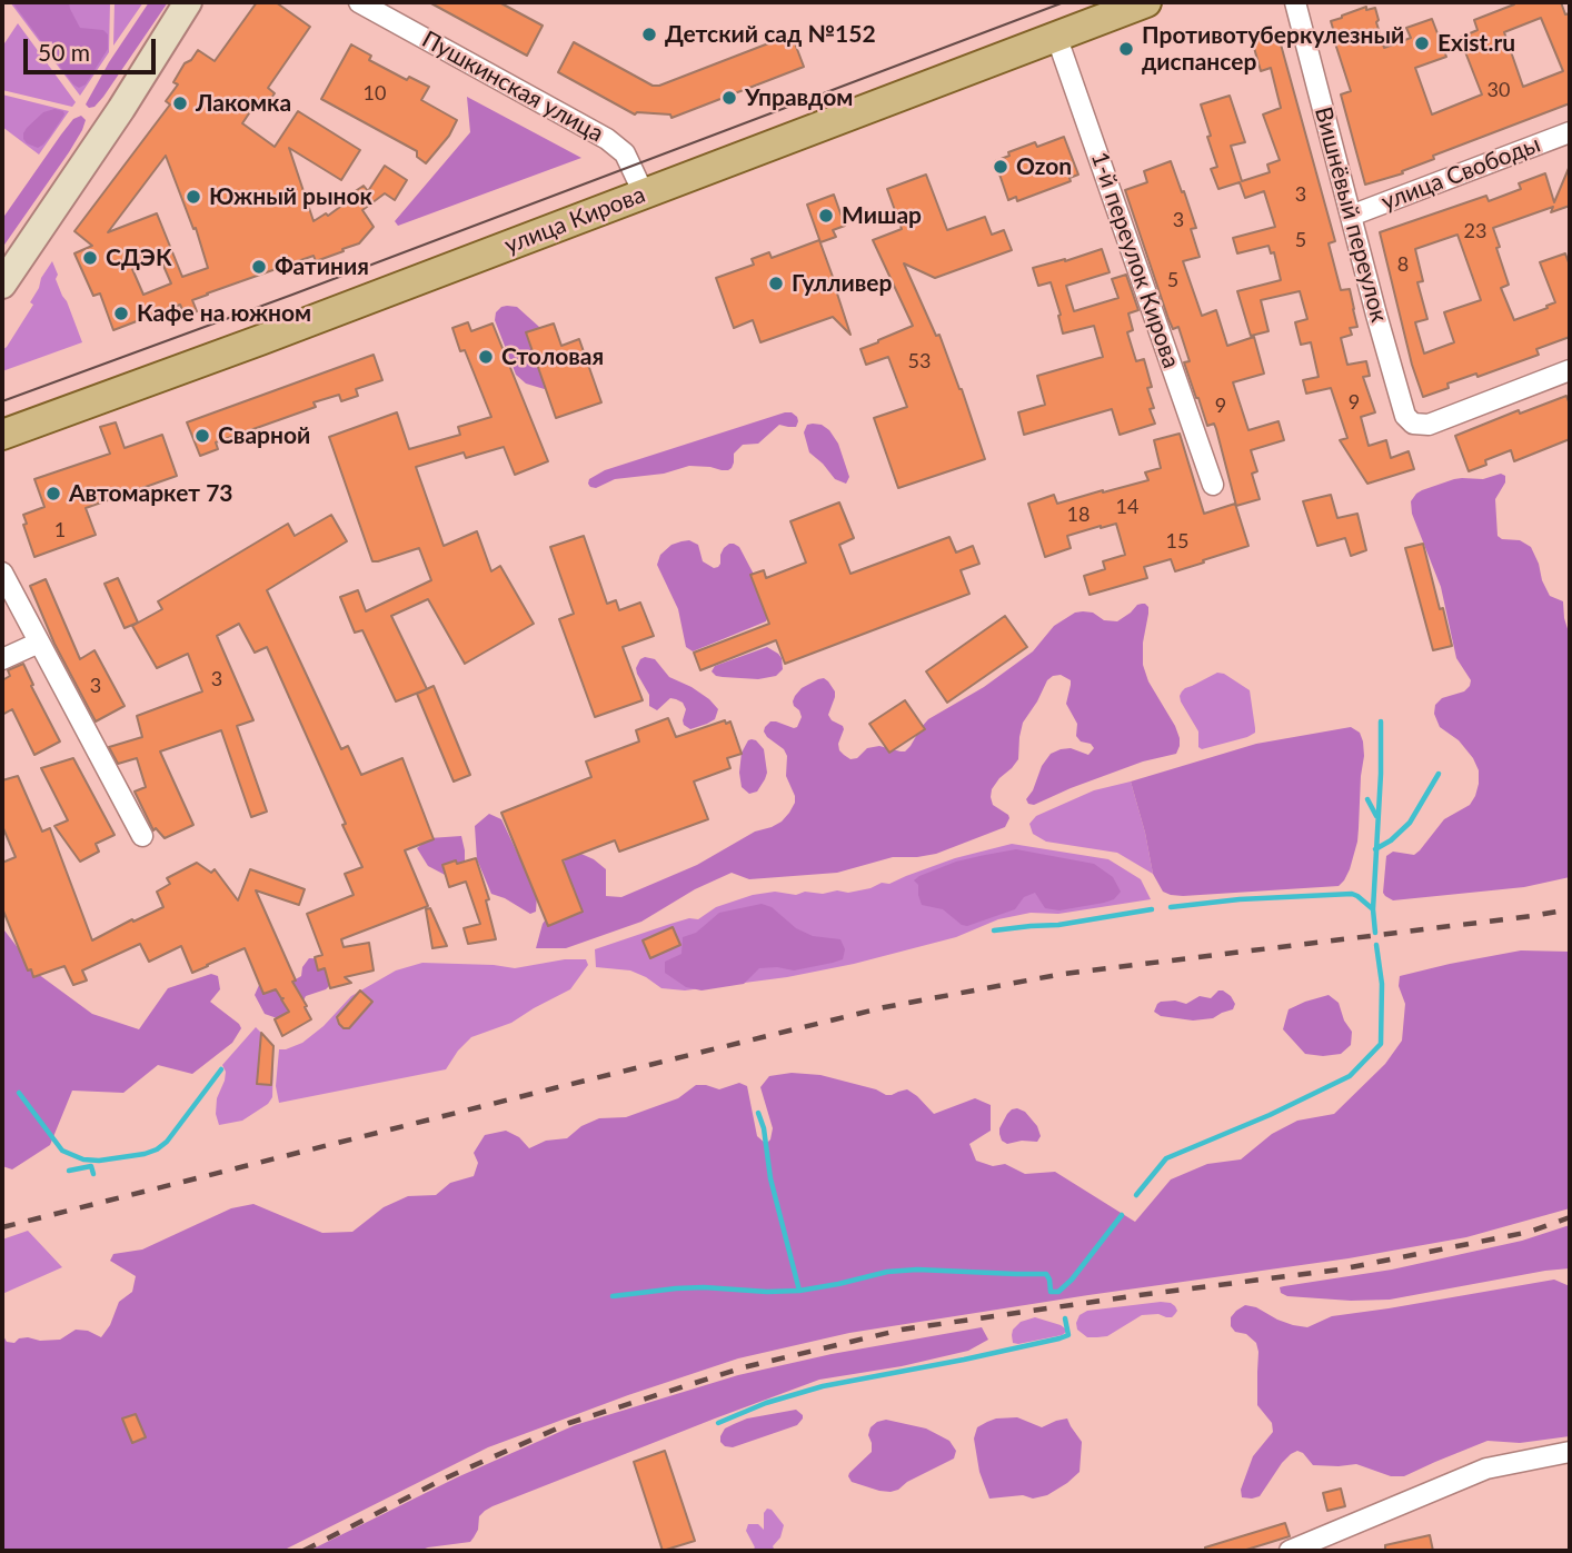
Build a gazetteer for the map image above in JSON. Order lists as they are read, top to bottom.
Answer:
{
  "streets": {
    "main road": ["улица Кирова"],
    "street": [
      "Пушкинская улица",
      "улица Свободы",
      "Вишнёвый переулок",
      "1-й переулок Кирова"
    ]
  },
  "crossings": [
    ["Пушкинская улица", "улица Кирова"],
    ["улица Свободы", "Вишнёвый переулок"],
    ["улица Кирова", "1-й переулок Кирова"]
  ],
  "places": [
    "Детский сад №152",
    "Exist.ru",
    "Противотуберкулезный диспансер",
    "Управдом",
    "Лакомка",
    "Ozon",
    "Южный рынок",
    "Мишар",
    "СДЭК",
    "Фатиния",
    "Гулливер",
    "Кафе на южном",
    "Столовая",
    "Сварной",
    "Автомаркет 73"
  ],
  "house_numbers": [
    "30",
    "10",
    "3",
    "3",
    "23",
    "5",
    "8",
    "5",
    "53",
    "9",
    "9",
    "14",
    "18",
    "1",
    "15",
    "3",
    "3"
  ],
  "scale_bar": "50 m"
}
